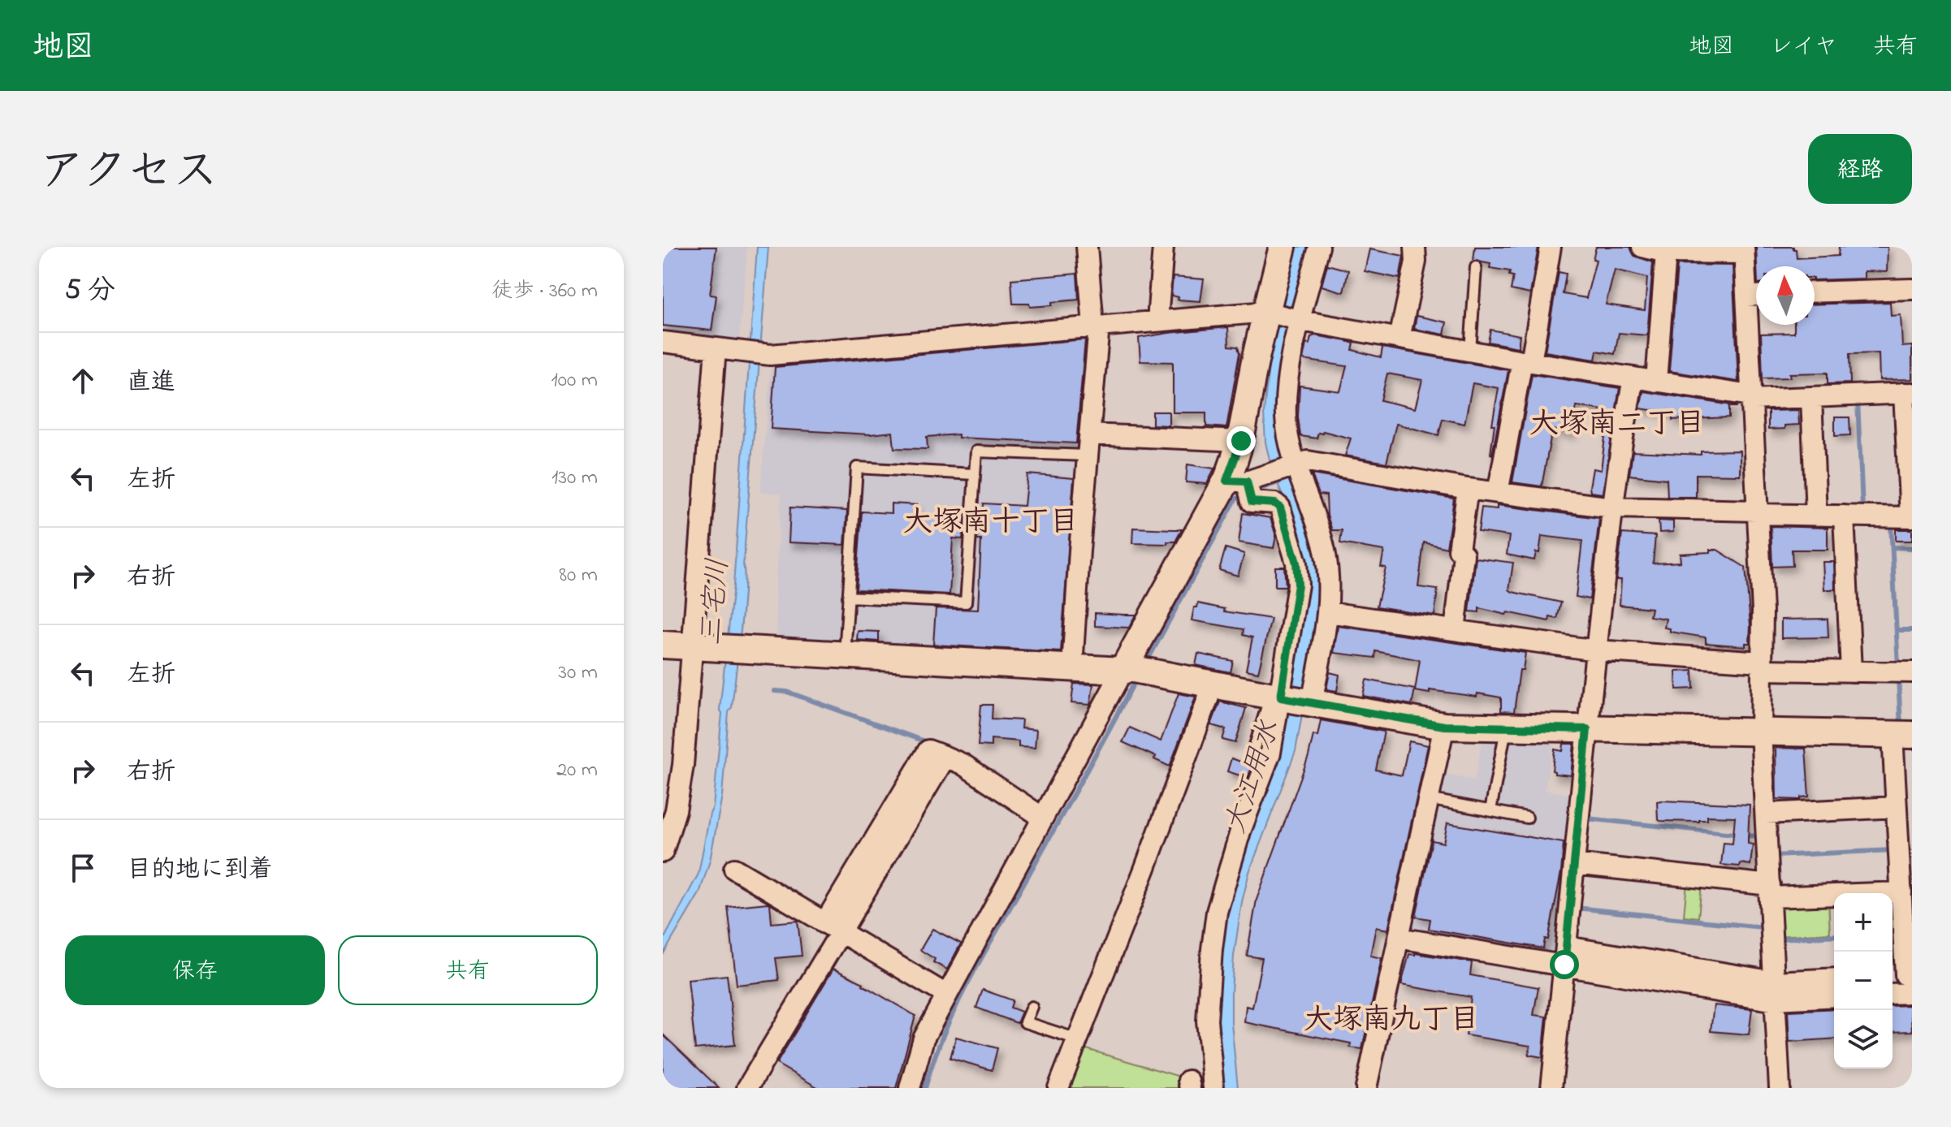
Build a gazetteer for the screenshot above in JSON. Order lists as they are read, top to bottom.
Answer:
{
  "districts": ["大塚南二丁目", "大塚南十丁目", "大塚南九丁目"],
  "water": ["三宅川", "大江用水"],
  "north": "top",
  "page": {
    "header": "地図",
    "nav": ["地図", "レイヤ", "共有"],
    "title": "アクセス",
    "buttons": [
      "経路",
      ["保存", "共有"]
    ],
    "heading": ["5 分", "徒歩 · 360 m"],
    "list": [
      ["直進", "100 m"],
      ["左折", "130 m"],
      ["右折", "80 m"],
      ["左折", "30 m"],
      ["右折", "20 m"],
      "目的地に到着"
    ],
    "map_buttons": ["+", "−"]
  }
}
